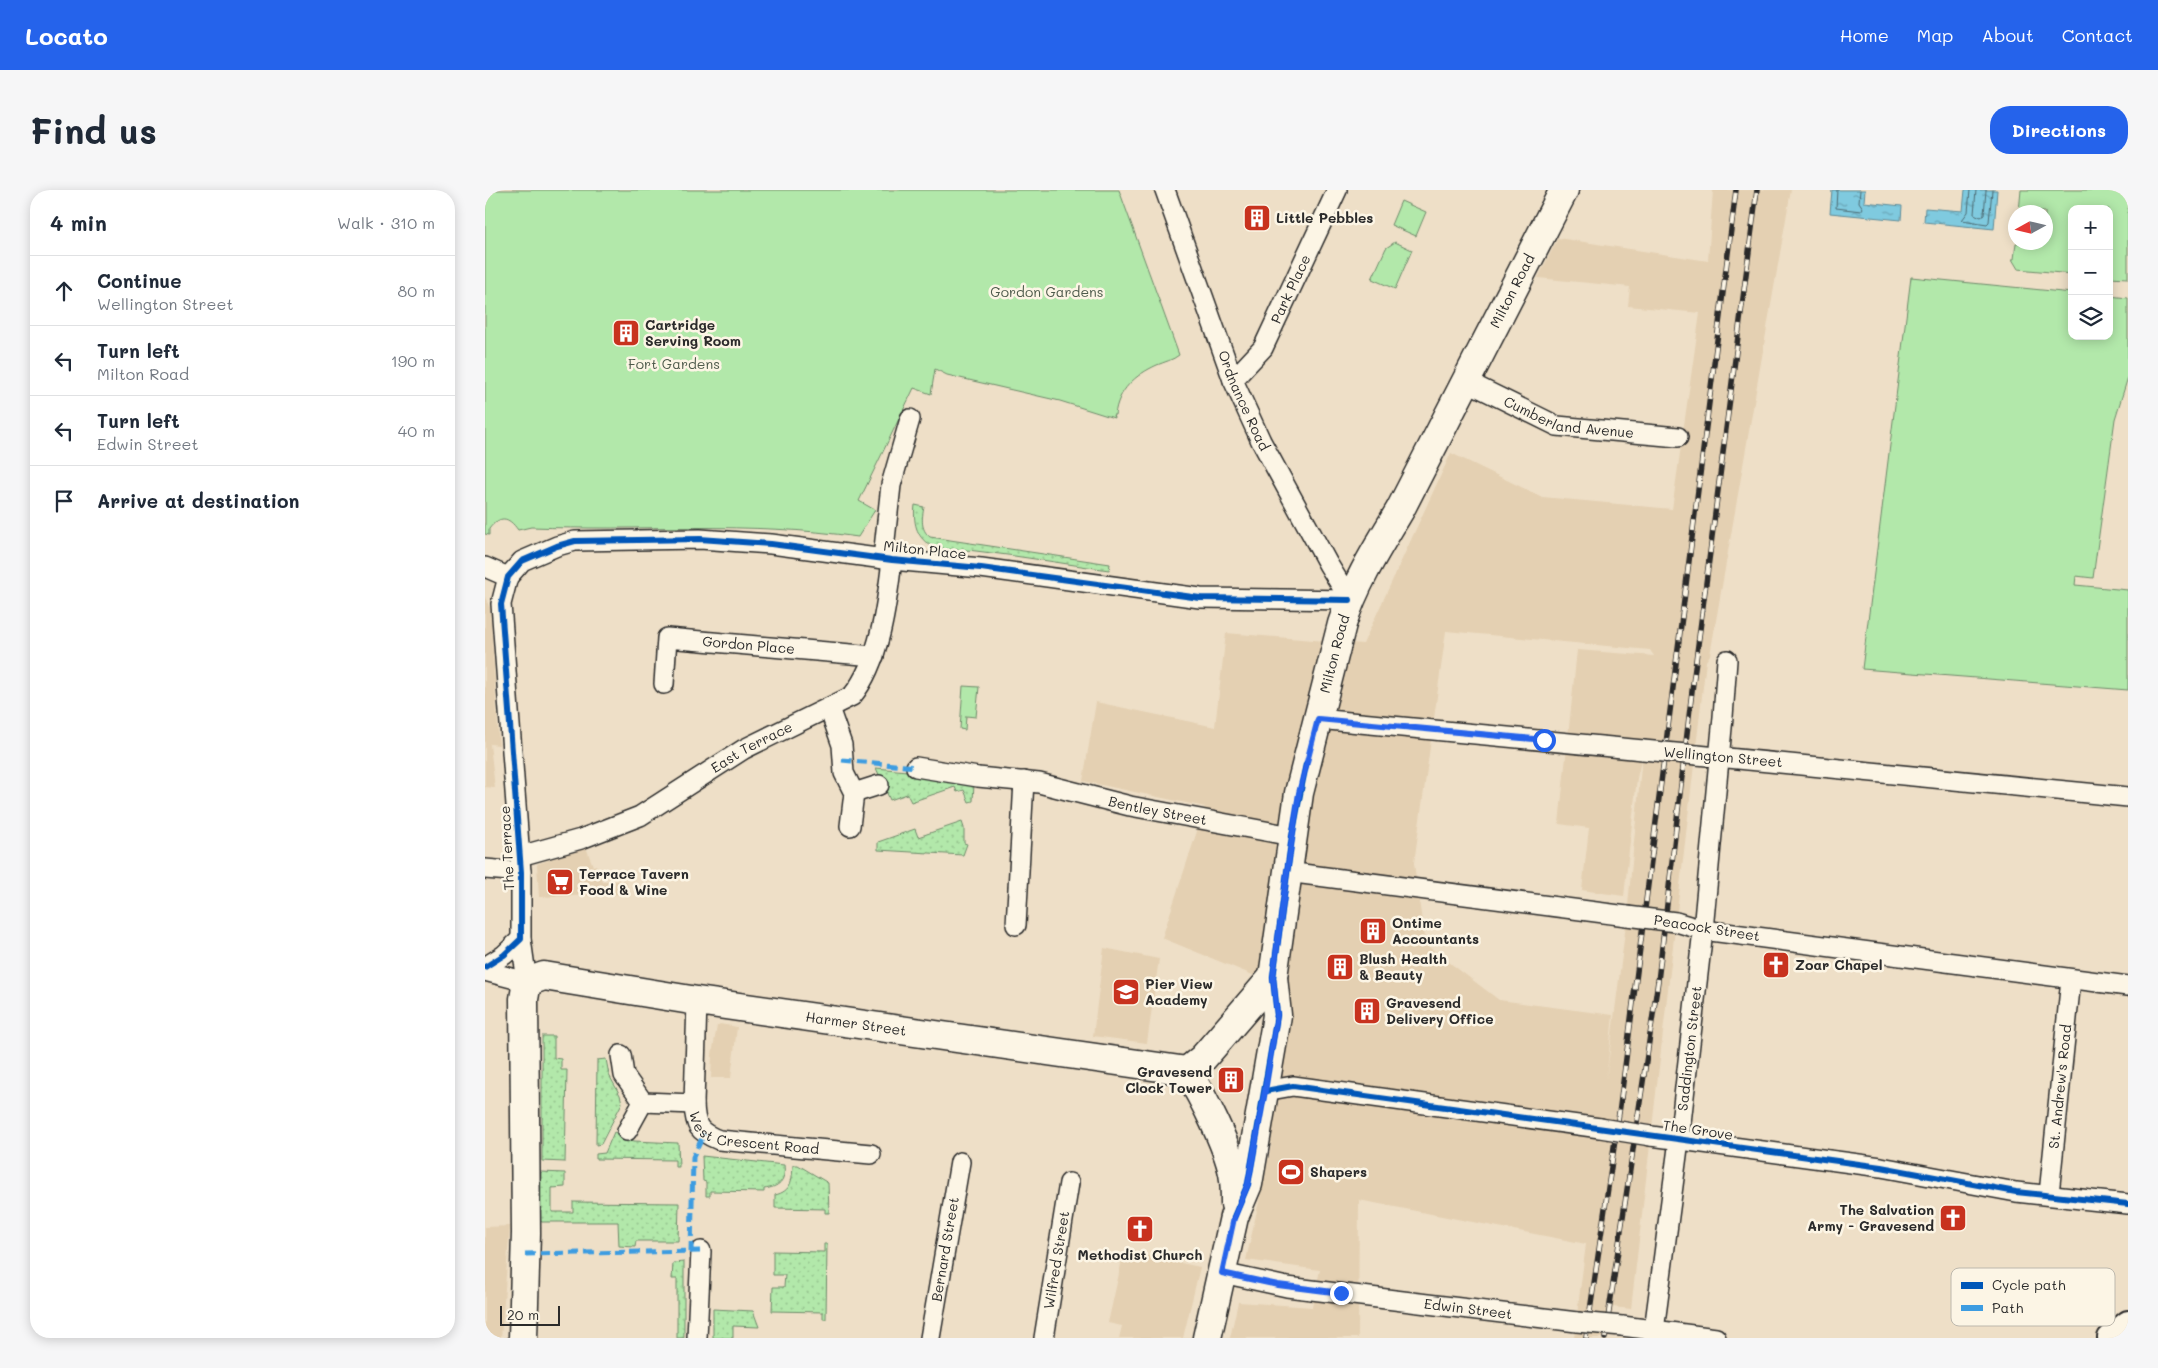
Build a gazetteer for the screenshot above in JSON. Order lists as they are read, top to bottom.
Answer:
{
  "streets": {
    "main road": ["Milton Road", "The Terrace", "Harmer Street"],
    "street": [
      "Park Place",
      "Ordnance Road",
      "Cumberland Avenue",
      "Milton Place",
      "Gordon Place",
      "East Terrace",
      "Wellington Street",
      "Bentley Street",
      "Peacock Street",
      "Saddington Street",
      "St. Andrew's Road",
      "West Crescent Road",
      "The Grove",
      "Bernard Street",
      "Wilfred Street",
      "Edwin Street"
    ]
  },
  "crossings": [
    ["Park Place", "Ordnance Road"],
    ["Milton Road", "Ordnance Road"],
    ["Milton Road", "Cumberland Avenue"],
    ["Milton Road", "Milton Place"],
    ["Milton Road", "Wellington Street"],
    ["Milton Road", "Bentley Street"],
    ["Milton Road", "Peacock Street"],
    ["Milton Road", "The Grove"],
    ["Milton Road", "Edwin Street"],
    ["Ordnance Road", "Milton Place"],
    ["Milton Place", "East Terrace"],
    ["Milton Place", "The Terrace"],
    ["Gordon Place", "East Terrace"],
    ["East Terrace", "The Terrace"],
    ["Wellington Street", "Saddington Street"],
    ["The Terrace", "Harmer Street"],
    ["Peacock Street", "Saddington Street"],
    ["Peacock Street", "St. Andrew's Road"],
    ["Harmer Street", "West Crescent Road"],
    ["Saddington Street", "The Grove"],
    ["Saddington Street", "Edwin Street"],
    ["St. Andrew's Road", "The Grove"]
  ],
  "parks": ["Gordon Gardens", "Fort Gardens"],
  "places": {
    "building": [
      "Little Pebbles",
      "Cartridge Serving Room",
      "Ontime Accountants",
      "Blush Health & Beauty",
      "Gravesend Delivery Office",
      "Gravesend Clock Tower"
    ],
    "supermarket": ["Terrace Tavern Food & Wine"],
    "church": ["Zoar Chapel", "The Salvation Army - Gravesend", "Methodist Church"],
    "school or university": ["Pier View Academy"],
    "sports": ["Shapers"]
  },
  "legend": ["Cycle path", "Path"],
  "scale_bar": "20 m",
  "north": "left",
  "page": {
    "header": "Locato",
    "nav": [
      "Home",
      "Map",
      "About",
      "Contact"
    ],
    "buttons": "Directions",
    "title": "Find us",
    "heading": ["4 min", "Walk · 310 m"],
    "map_buttons": ["+", "−"],
    "list": [
      ["Continue", "Wellington Street", "80 m"],
      ["Turn left", "Milton Road", "190 m"],
      ["Turn left", "Edwin Street", "40 m"],
      "Arrive at destination"
    ],
    "scale": "20 m"
  }
}
